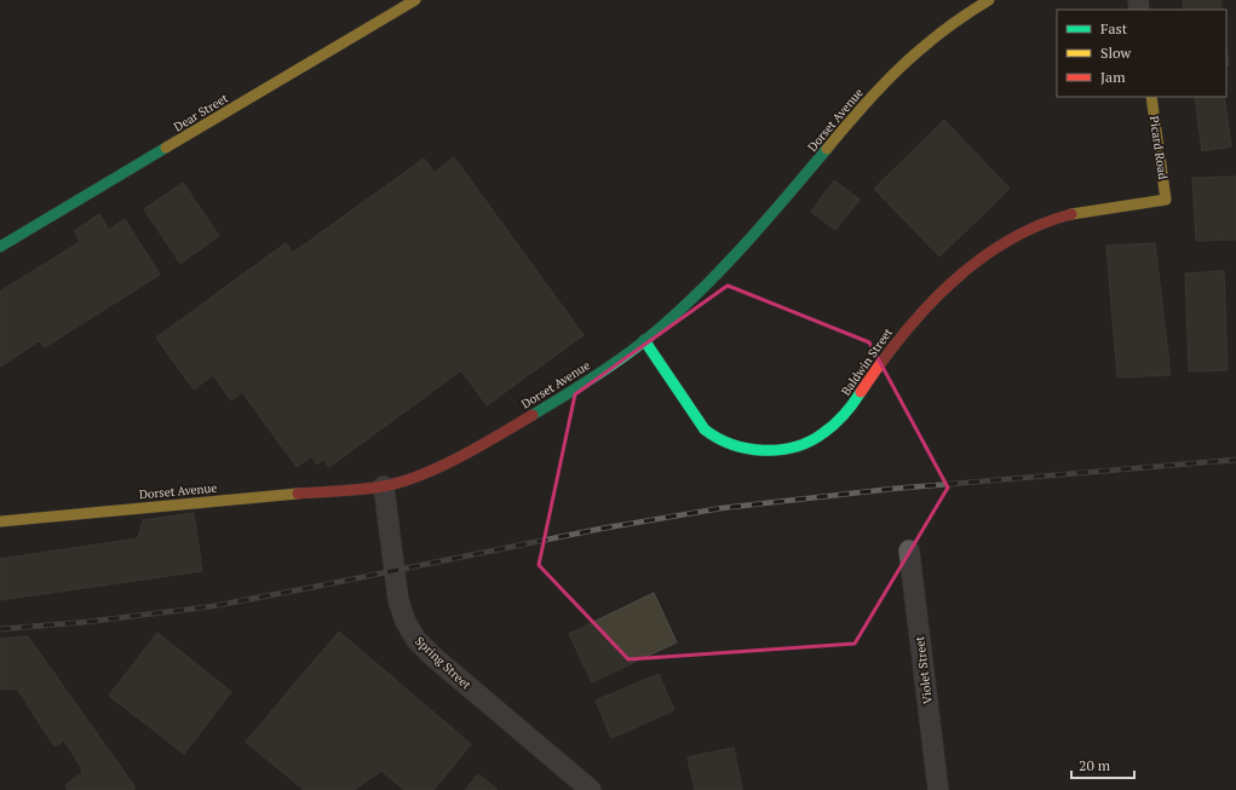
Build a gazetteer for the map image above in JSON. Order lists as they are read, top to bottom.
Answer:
{
  "streets": {
    "street": [
      "Dear Street",
      "Dorset Avenue",
      "Picard Road",
      "Baldwin Street",
      "Spring Street",
      "Violet Street"
    ]
  },
  "crossings": [
    ["Dorset Avenue", "Baldwin Street"],
    ["Dorset Avenue", "Spring Street"],
    ["Picard Road", "Baldwin Street"]
  ],
  "legend": ["Fast", "Slow", "Jam"],
  "scale_bar": "20 m"
}
